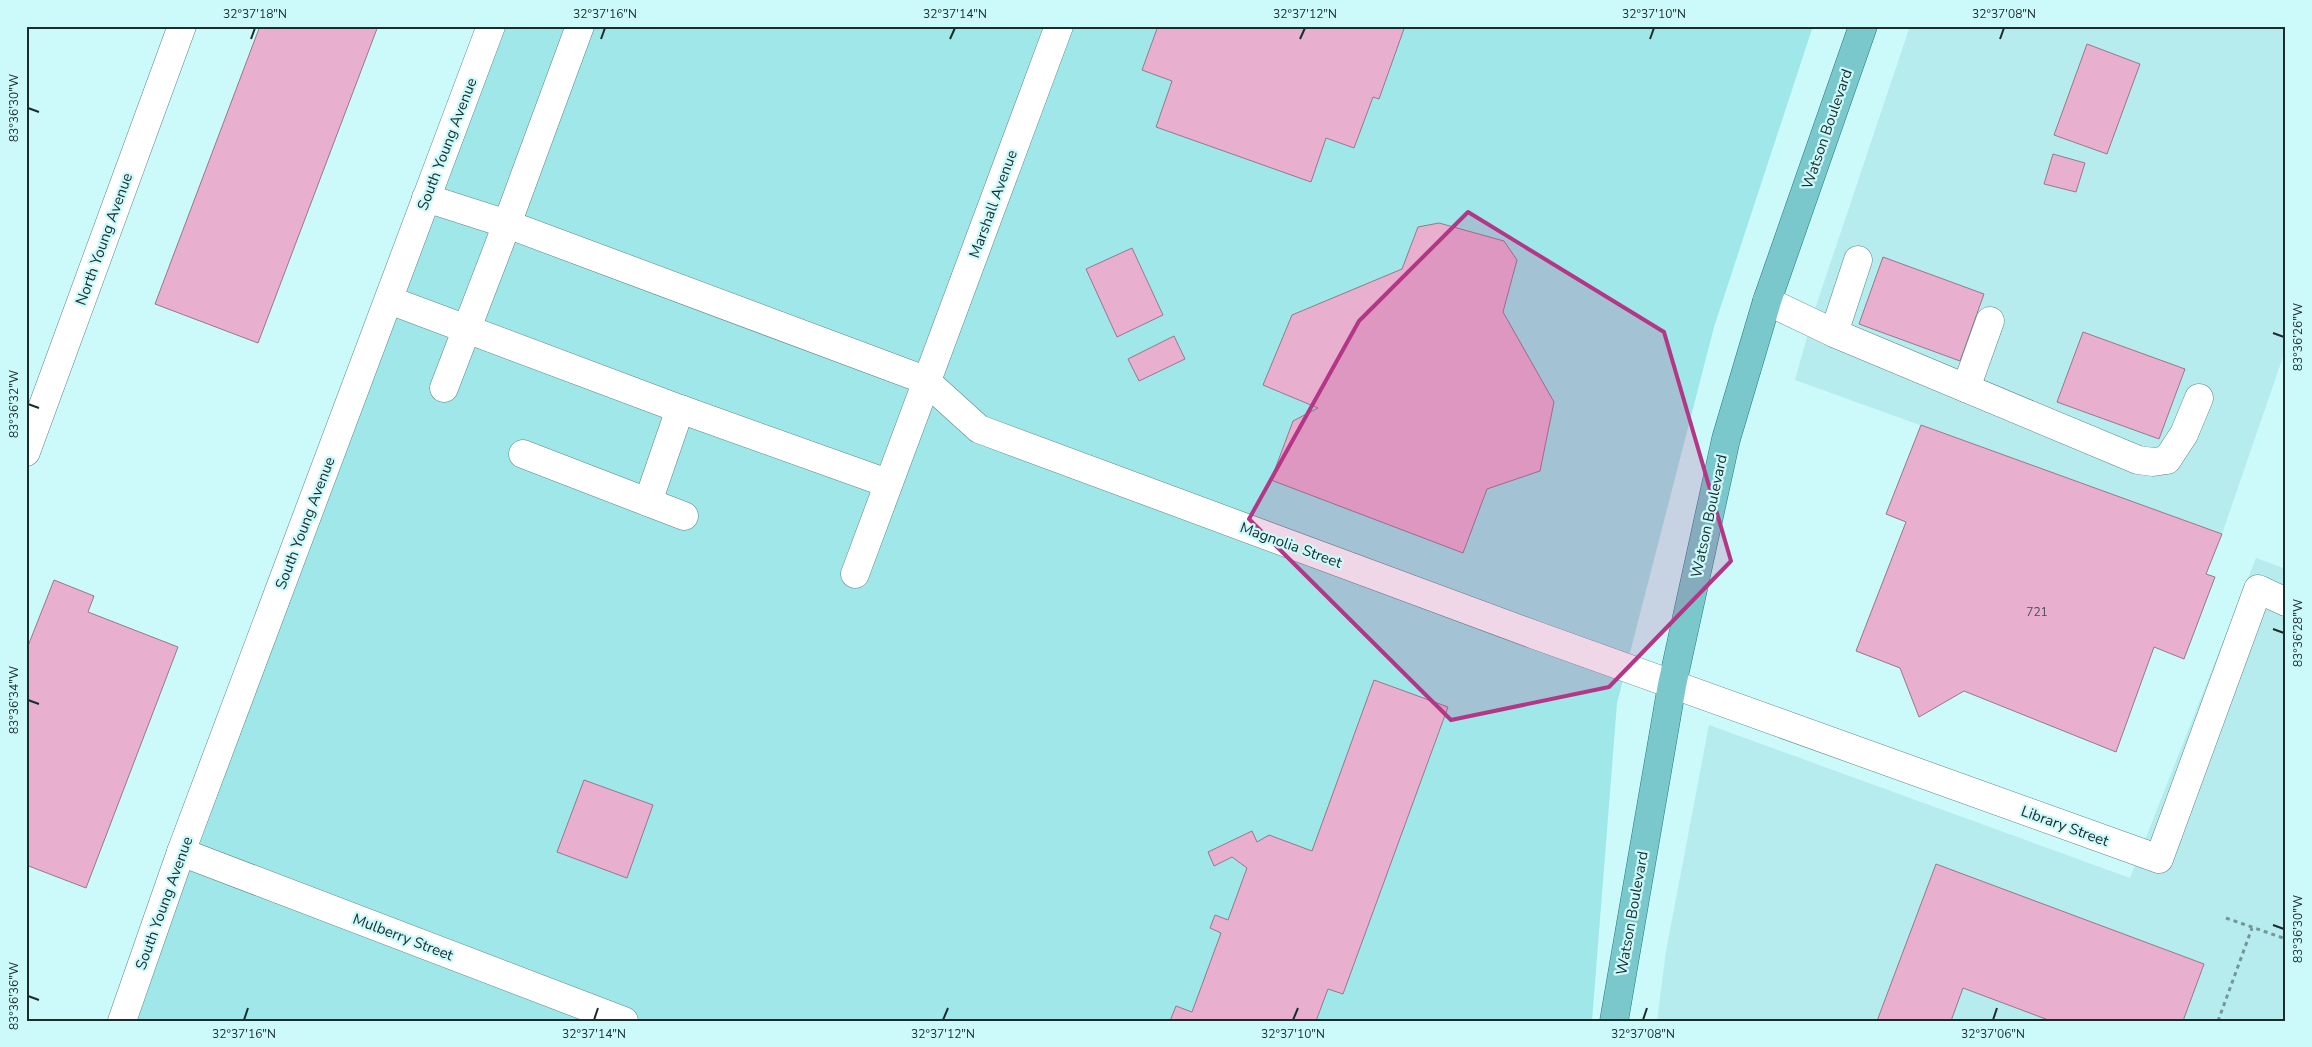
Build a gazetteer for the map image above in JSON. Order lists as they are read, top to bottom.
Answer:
{
  "streets": {
    "main road": ["Watson Boulevard"],
    "street": [
      "South Young Avenue",
      "Marshall Avenue",
      "North Young Avenue",
      "Magnolia Street",
      "Library Street",
      "Mulberry Street"
    ]
  },
  "crossings": [
    ["Watson Boulevard", "Magnolia Street"],
    ["Watson Boulevard", "Library Street"],
    ["South Young Avenue", "Mulberry Street"],
    ["Marshall Avenue", "Magnolia Street"],
    ["Magnolia Street", "Library Street"]
  ],
  "house_numbers": ["721"],
  "coordinates": [
    "32°37'18\"N",
    "32°37'16\"N",
    "32°37'14\"N",
    "32°37'12\"N",
    "32°37'10\"N",
    "32°37'08\"N",
    "83°36'30\"W",
    "83°36'26\"W",
    "83°36'32\"W",
    "83°36'28\"W",
    "83°36'34\"W",
    "83°36'36\"W",
    "32°37'06\"N"
  ]
}
